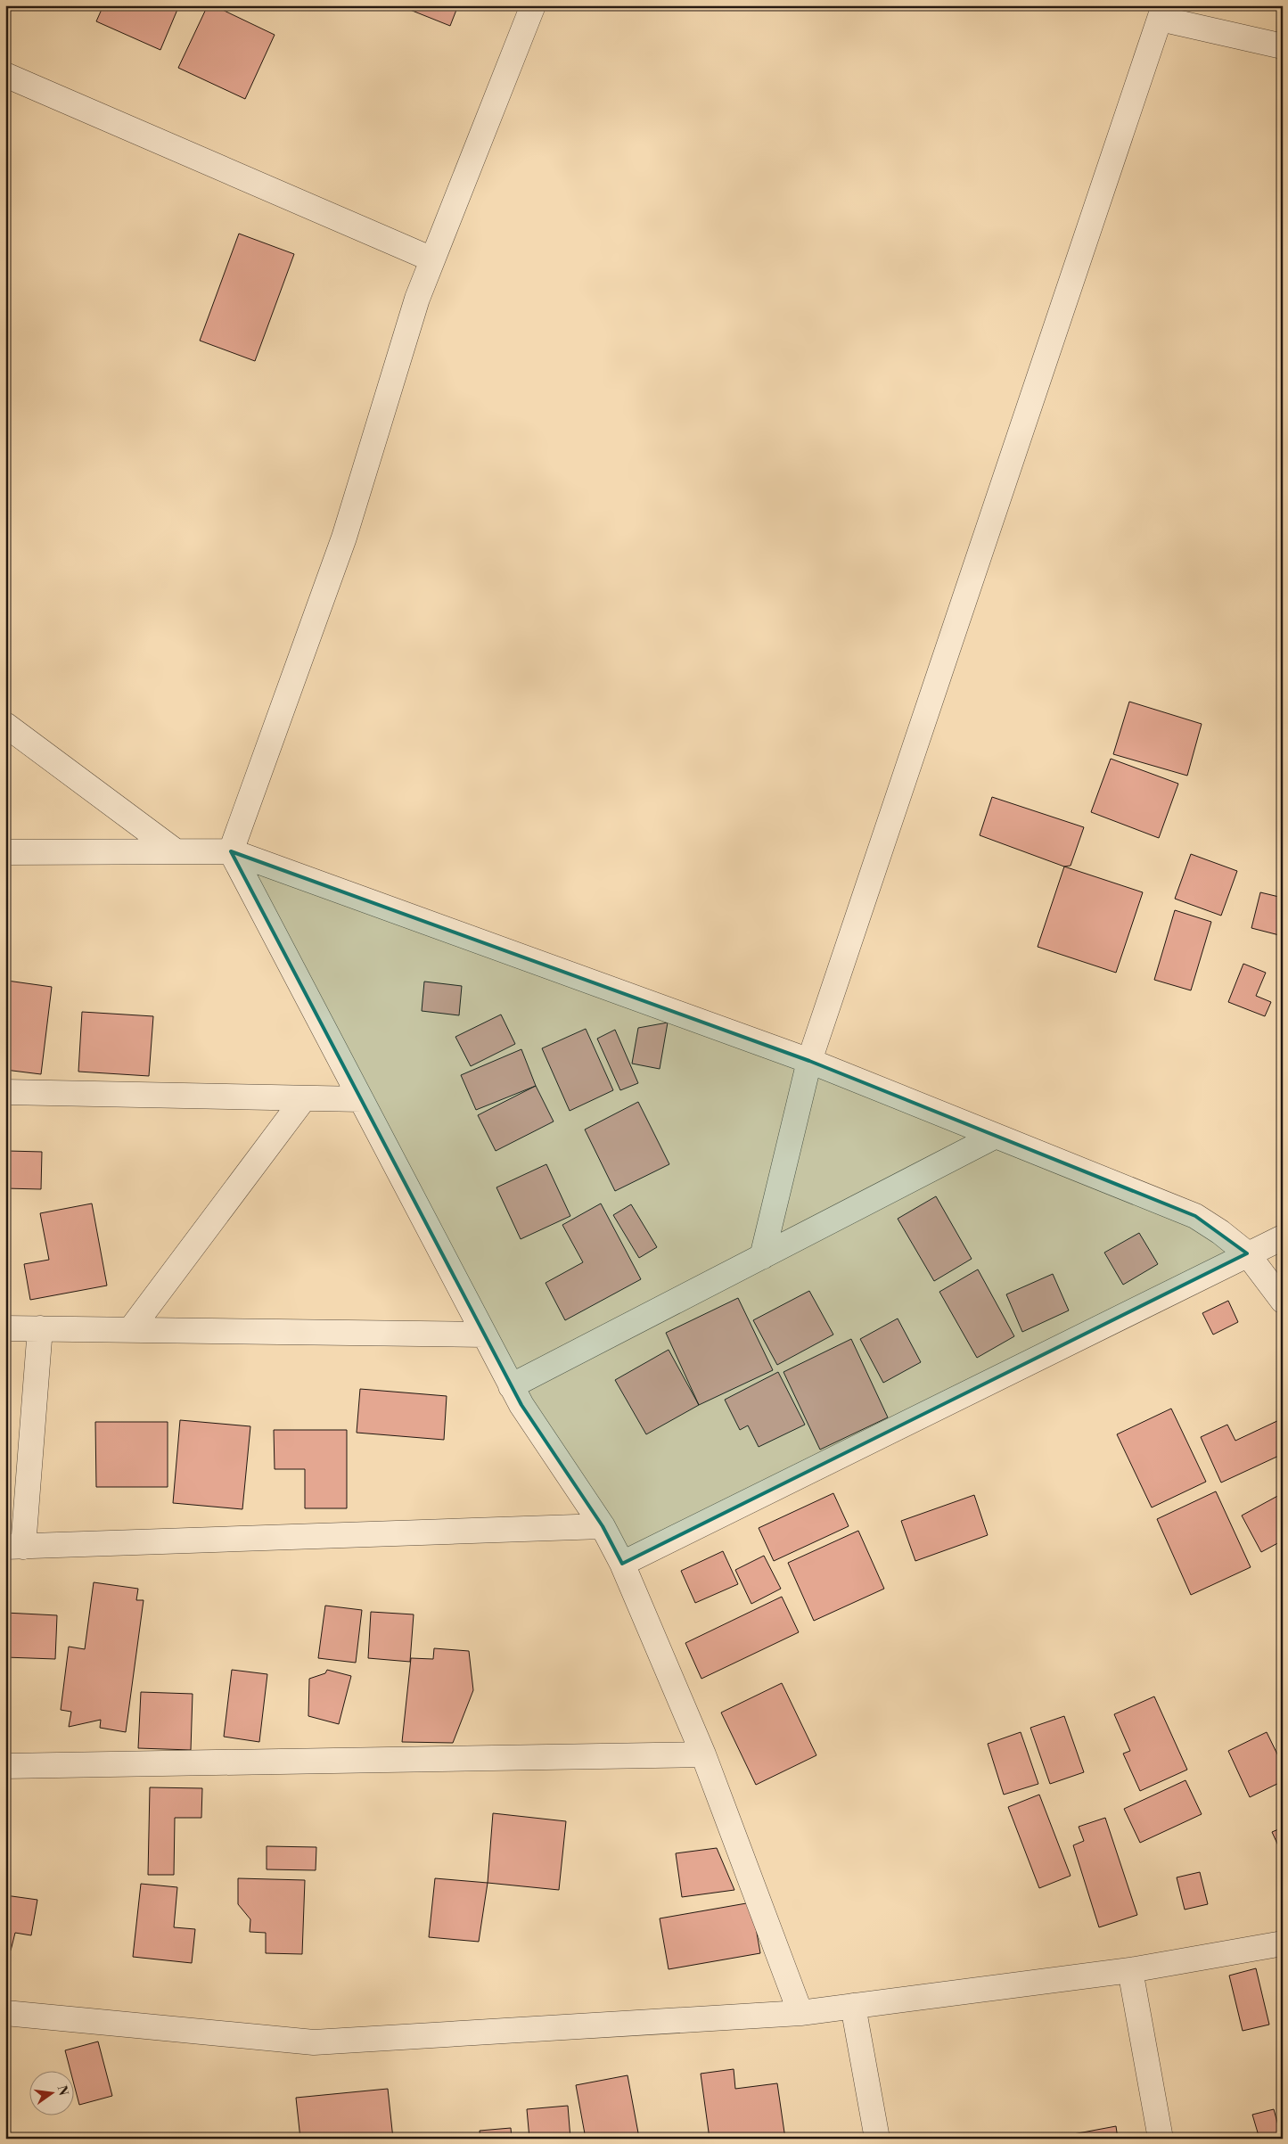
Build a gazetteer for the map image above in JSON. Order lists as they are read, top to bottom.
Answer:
{
  "north": "right"
}
